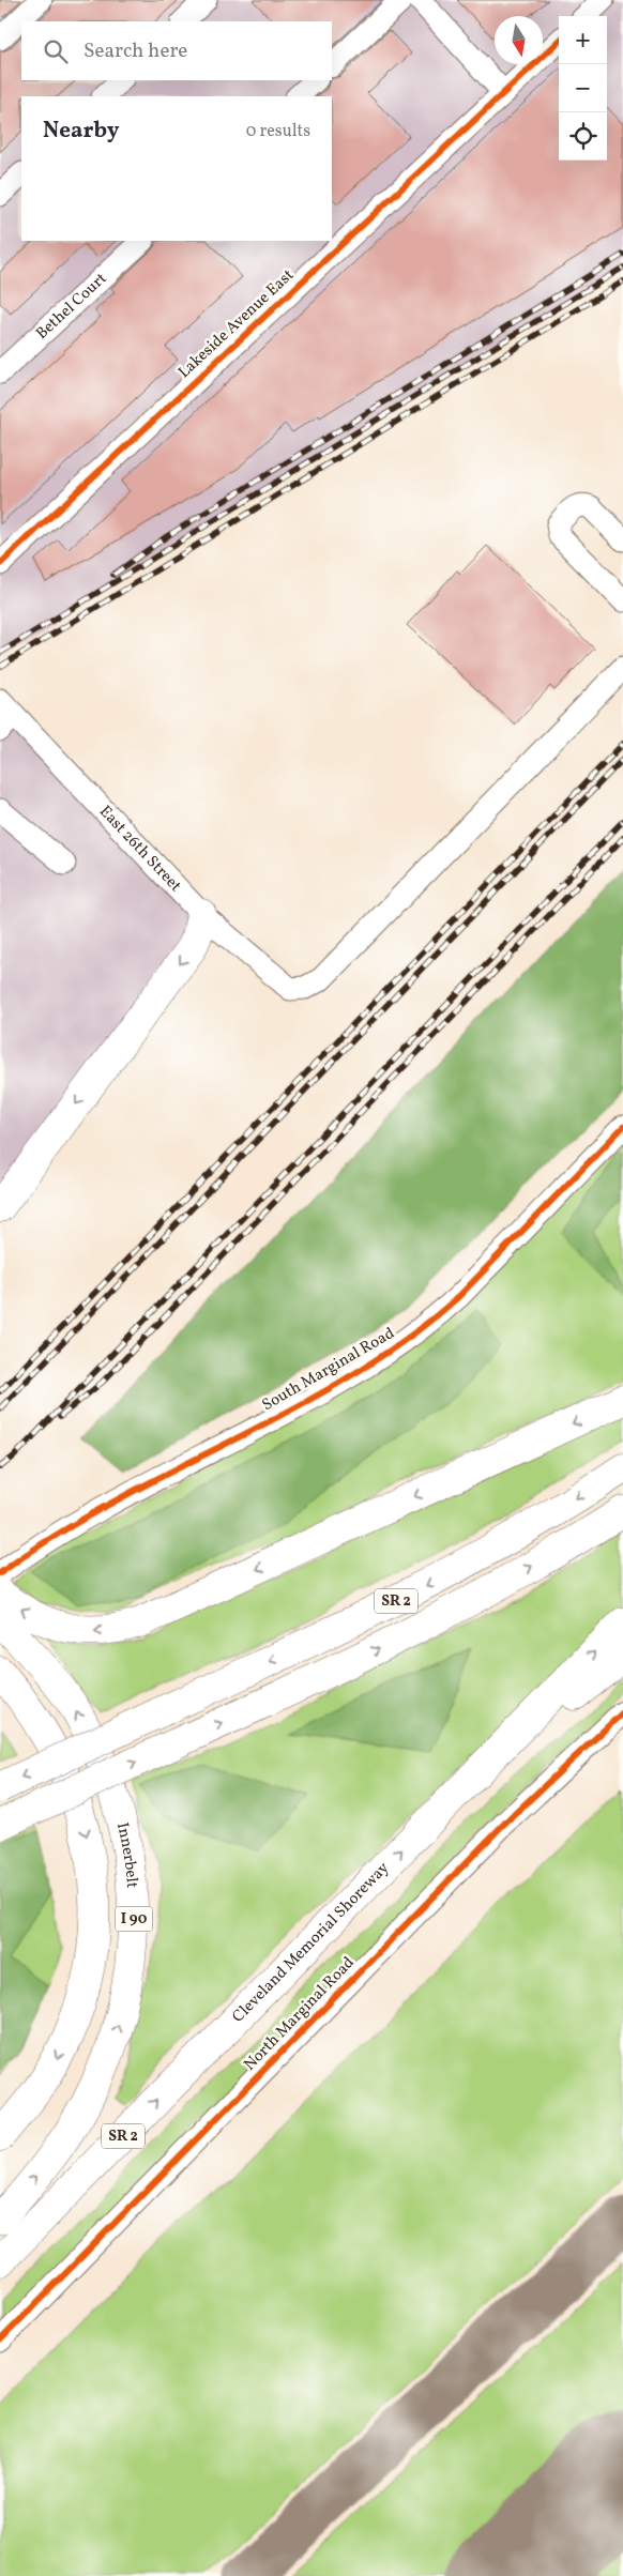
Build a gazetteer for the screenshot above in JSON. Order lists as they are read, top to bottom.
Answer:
{
  "streets": {
    "highway": [
      "SR 2",
      "Innerbelt",
      "I 90",
      "Cleveland Memorial Shoreway"
    ],
    "street": [
      "Bethel Court",
      "Lakeside Avenue East",
      "East 26th Street",
      "South Marginal Road",
      "North Marginal Road"
    ]
  },
  "north": "bottom",
  "page": {
    "map_buttons": ["+", "−"],
    "search": "Search here",
    "heading": ["Nearby", "0 results"]
  }
}
